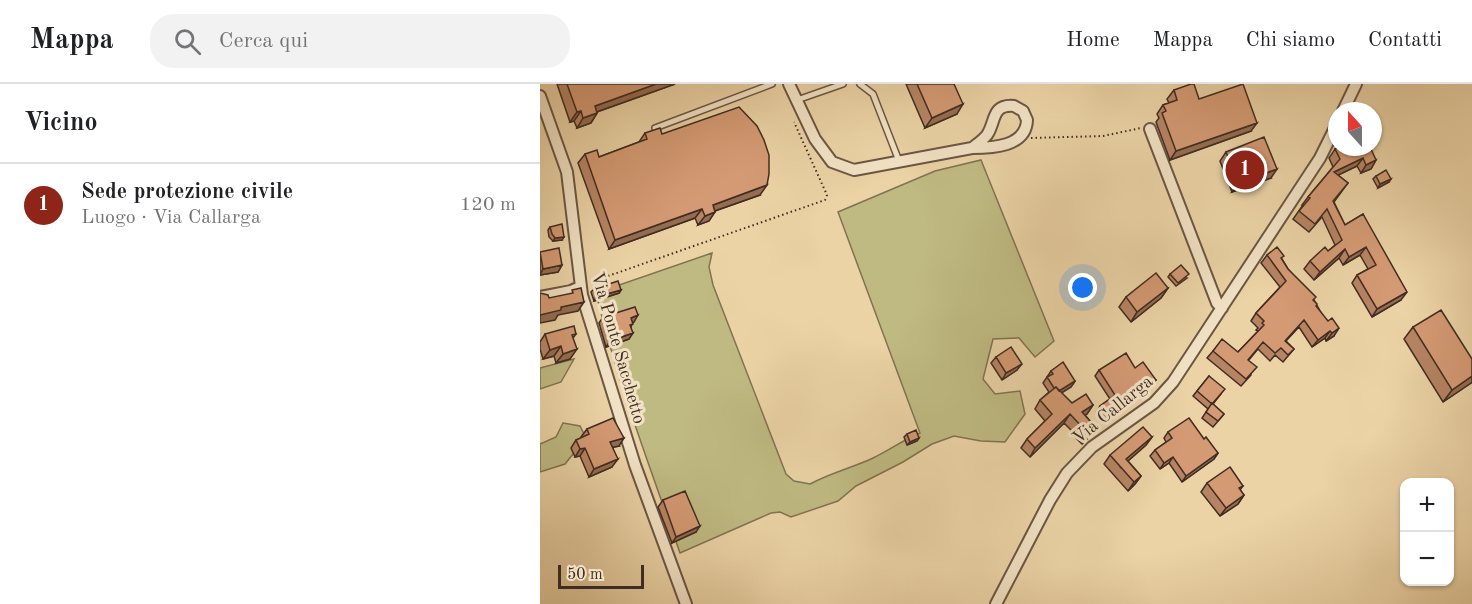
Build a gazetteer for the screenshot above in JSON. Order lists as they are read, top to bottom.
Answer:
{
  "streets": {
    "street": ["Via Ponte Sacchetto", "Via Callarga"]
  },
  "scale_bar": "50 m",
  "north": "top",
  "page": {
    "header": "Mappa",
    "search": "Cerca qui",
    "nav": [
      "Home",
      "Mappa",
      "Chi siamo",
      "Contatti"
    ],
    "heading": "Vicino",
    "pins": "1",
    "list": [
      {
        "mark": "1",
        "name": "Sede protezione civile",
        "note": "Luogo · Via Callarga",
        "value": "120 m"
      }
    ],
    "map_buttons": ["+", "−"],
    "scale": "50 m"
  }
}
